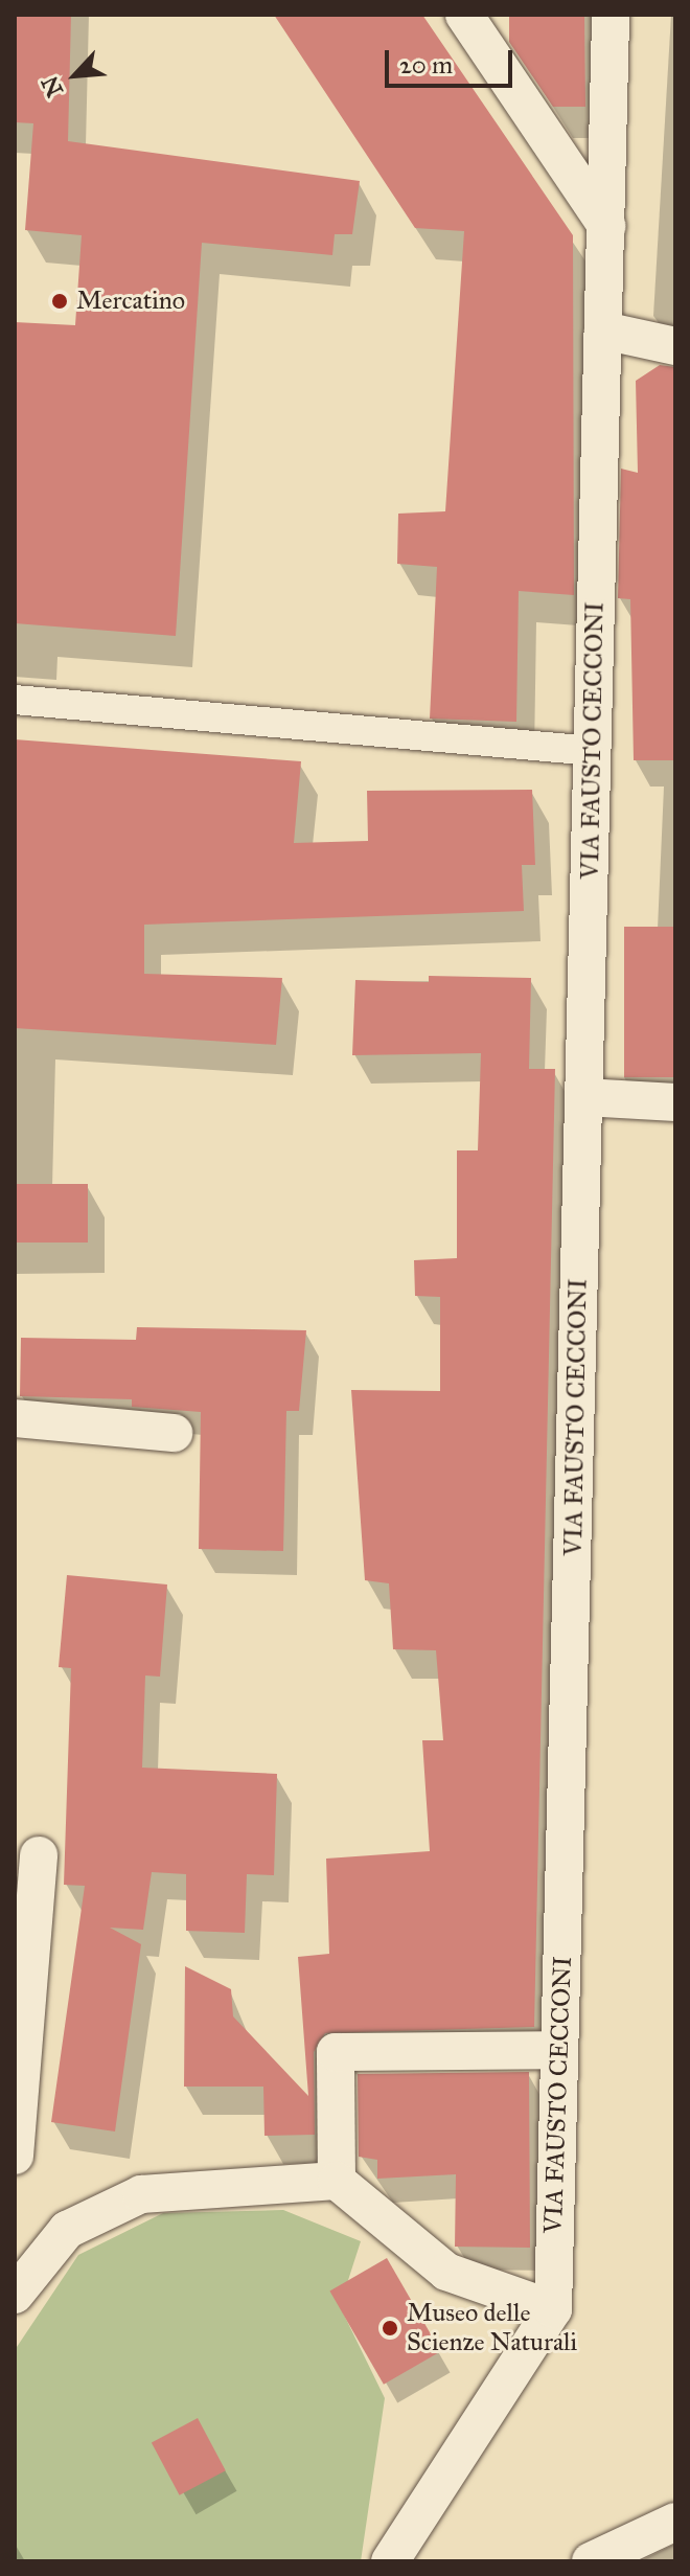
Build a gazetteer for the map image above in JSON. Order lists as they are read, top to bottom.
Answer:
{
  "streets": {
    "street": ["VIA FAUSTO CECCONI"]
  },
  "places": ["Mercatino", "Museo delle Scienze Naturali"],
  "scale_bar": "20 m",
  "north": "bottom left"
}
